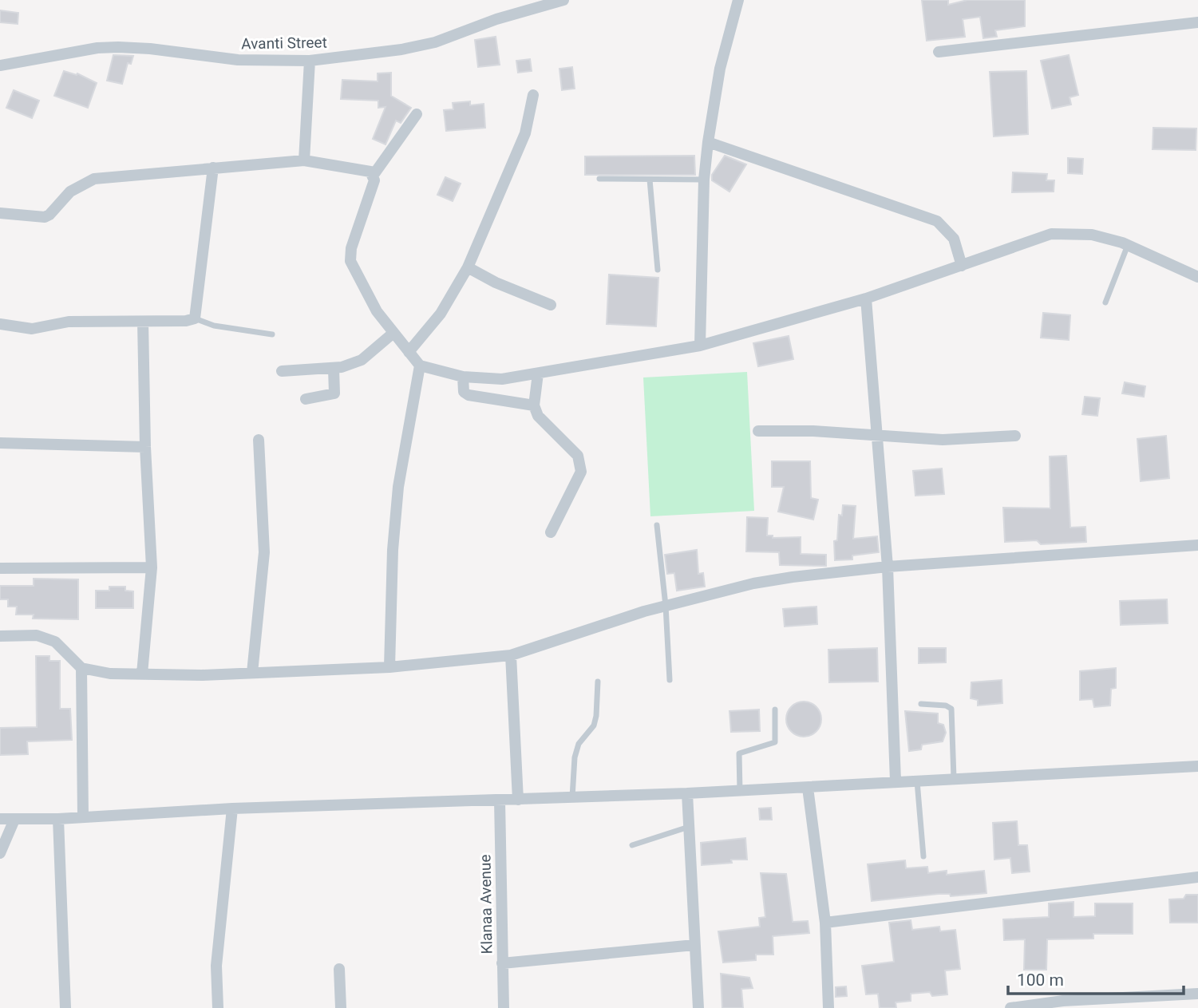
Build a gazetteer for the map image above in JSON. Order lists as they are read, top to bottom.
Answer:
{
  "streets": {
    "street": ["Avanti Street", "Klanaa Avenue"]
  },
  "scale_bar": "100 m"
}
